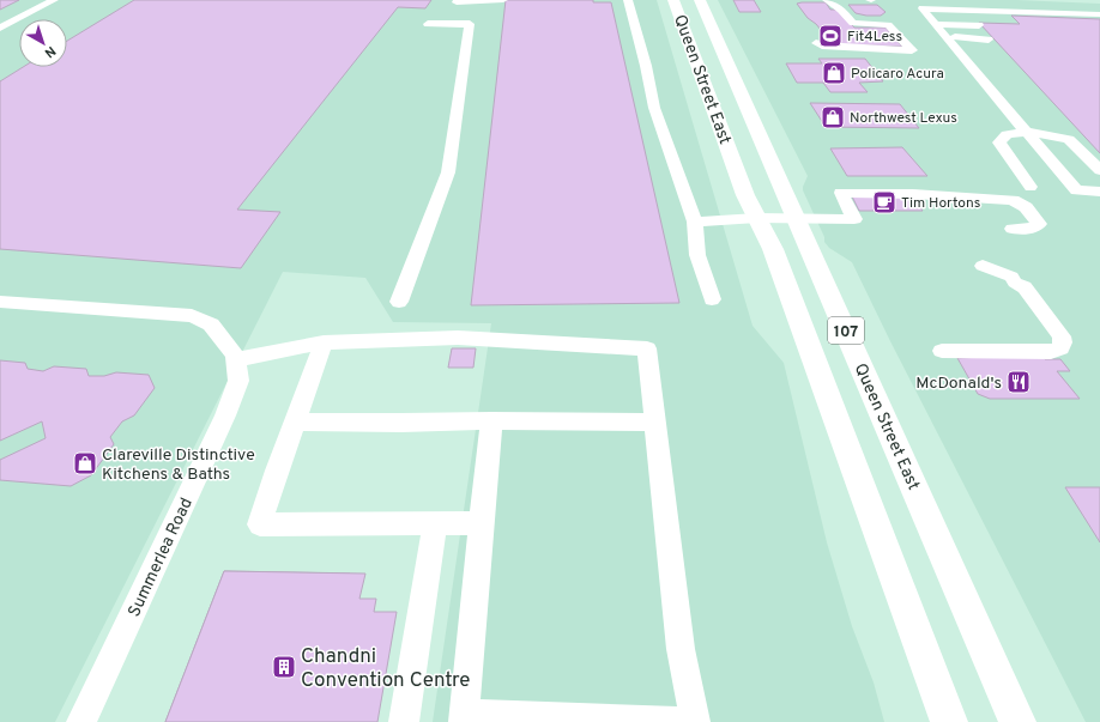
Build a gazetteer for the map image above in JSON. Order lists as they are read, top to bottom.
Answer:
{
  "streets": {
    "main road": ["Queen Street East", "107"],
    "street": ["Summerlea Road"]
  },
  "places": {
    "sports": ["Fit4Less"],
    "shop": ["Policaro Acura", "Northwest Lexus", "Clareville Distinctive Kitchens & Baths"],
    "cafe": ["Tim Hortons"],
    "restaurant": ["McDonald's"],
    "building": ["Chandni Convention Centre"]
  },
  "north": "bottom right"
}
